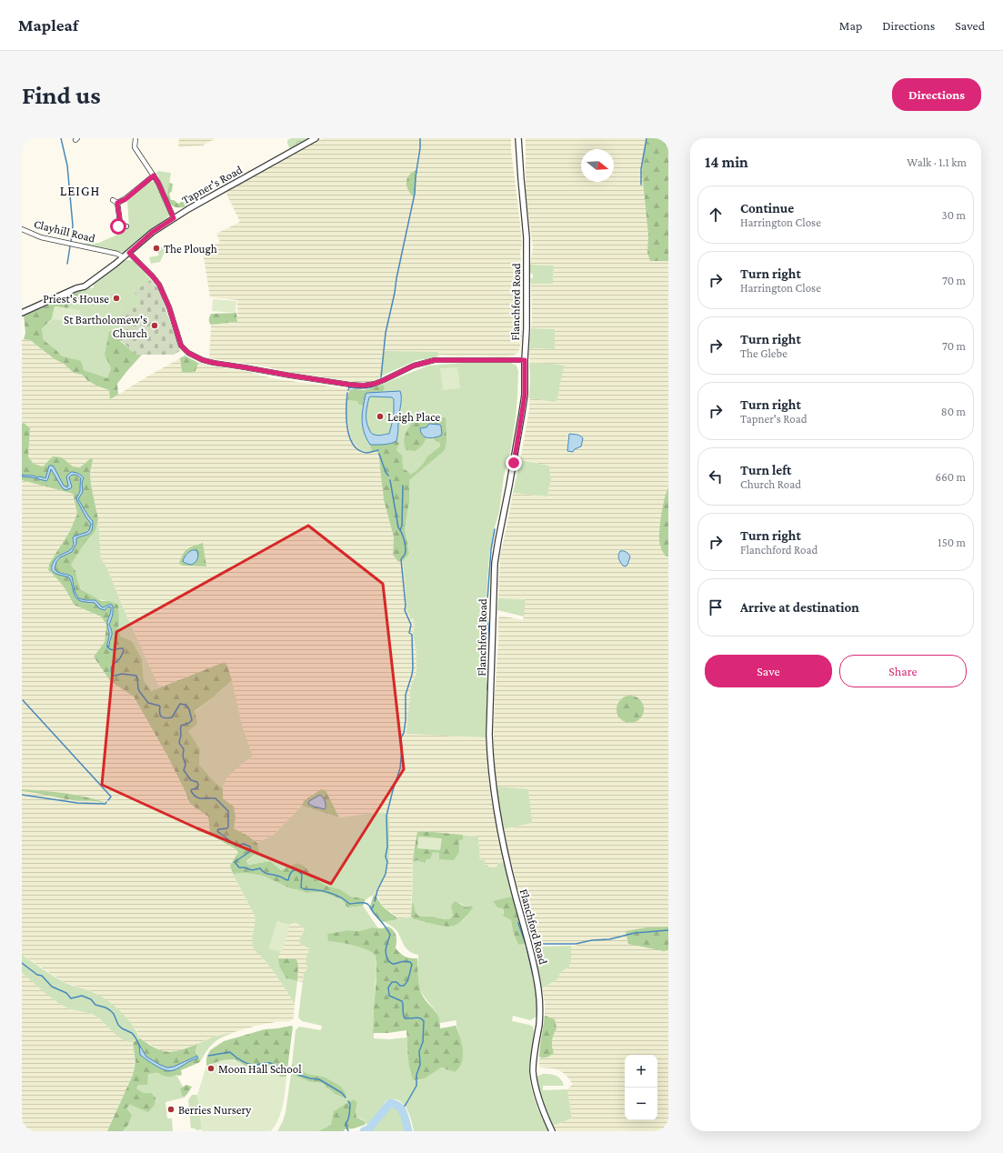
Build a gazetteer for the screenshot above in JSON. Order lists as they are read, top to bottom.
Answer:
{
  "streets": {
    "street": ["Tapner's Road", "Clayhill Road", "Flanchford Road"]
  },
  "crossings": [
    ["Tapner's Road", "Clayhill Road"]
  ],
  "districts": ["LEIGH"],
  "places": [
    "The Plough",
    "Priest's House",
    "St Bartholomew's Church",
    "Leigh Place",
    "Moon Hall School",
    "Berries Nursery"
  ],
  "north": "right",
  "page": {
    "header": "Mapleaf",
    "nav": ["Map", "Directions", "Saved"],
    "buttons": [
      "Directions",
      ["Save", "Share"]
    ],
    "title": "Find us",
    "heading": ["14 min", "Walk · 1.1 km"],
    "list": [
      ["Continue", "Harrington Close", "30 m"],
      ["Turn right", "Harrington Close", "70 m"],
      ["Turn right", "The Glebe", "70 m"],
      ["Turn right", "Tapner's Road", "80 m"],
      ["Turn left", "Church Road", "660 m"],
      ["Turn right", "Flanchford Road", "150 m"],
      "Arrive at destination"
    ],
    "map_buttons": ["+", "−"]
  }
}
